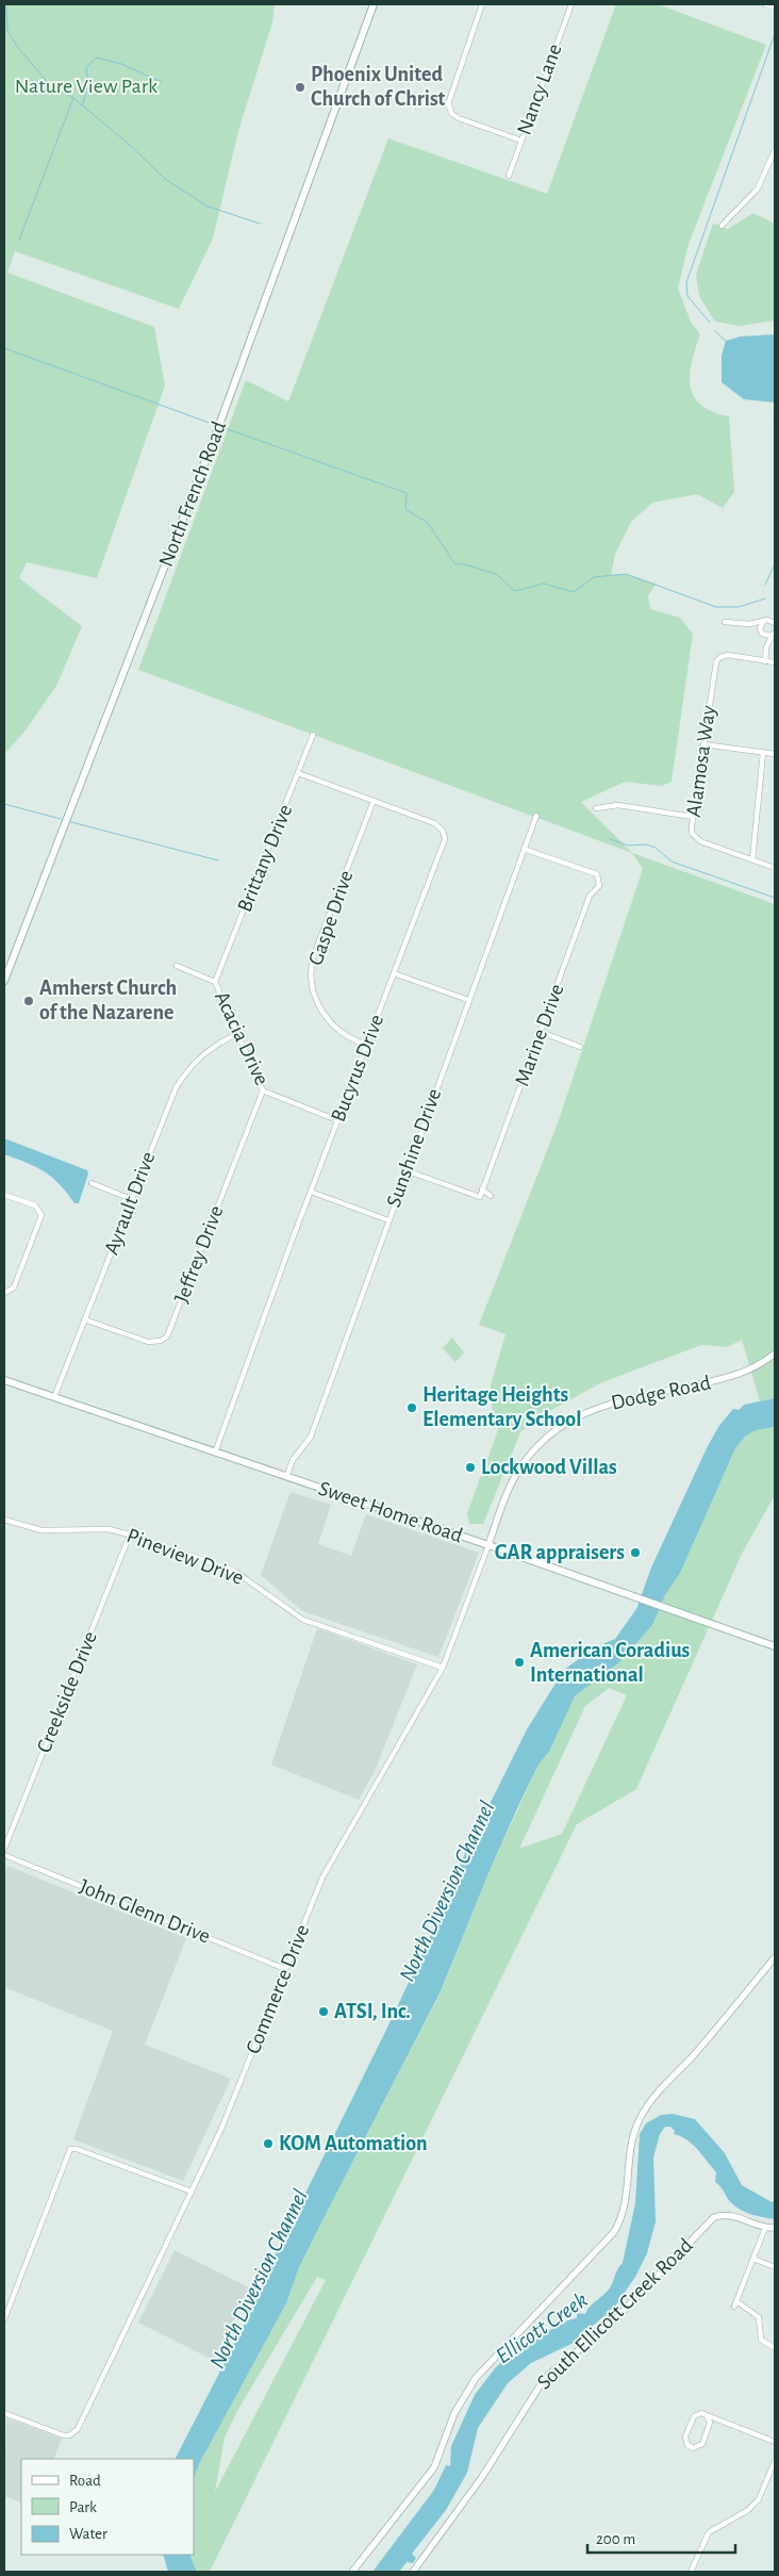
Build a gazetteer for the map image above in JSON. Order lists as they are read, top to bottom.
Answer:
{
  "streets": {
    "main road": ["North French Road", "Sweet Home Road"],
    "street": [
      "Nancy Lane",
      "Alamosa Way",
      "Brittany Drive",
      "Gaspe Drive",
      "Marine Drive",
      "Acacia Drive",
      "Bucyrus Drive",
      "Sunshine Drive",
      "Ayrault Drive",
      "Jeffrey Drive",
      "Dodge Road",
      "Pineview Drive",
      "Creekside Drive",
      "John Glenn Drive",
      "Commerce Drive",
      "South Ellicott Creek Road"
    ]
  },
  "crossings": [
    ["Brittany Drive", "Acacia Drive"],
    ["Brittany Drive", "Bucyrus Drive"],
    ["Gaspe Drive", "Bucyrus Drive"],
    ["Marine Drive", "Sunshine Drive"],
    ["Acacia Drive", "Bucyrus Drive"],
    ["Acacia Drive", "Ayrault Drive"],
    ["Acacia Drive", "Jeffrey Drive"],
    ["Bucyrus Drive", "Sweet Home Road"],
    ["Sunshine Drive", "Sweet Home Road"],
    ["Ayrault Drive", "Jeffrey Drive"],
    ["Ayrault Drive", "Sweet Home Road"],
    ["Dodge Road", "Sweet Home Road"],
    ["Dodge Road", "Commerce Drive"],
    ["Sweet Home Road", "Commerce Drive"],
    ["Pineview Drive", "Creekside Drive"],
    ["Pineview Drive", "Commerce Drive"],
    ["John Glenn Drive", "Commerce Drive"]
  ],
  "water": ["North Diversion Channel", "Ellicott Creek"],
  "parks": ["Nature View Park"],
  "places": [
    "Phoenix United Church of Christ",
    "Amherst Church of the Nazarene",
    "Heritage Heights Elementary School",
    "Lockwood Villas",
    "GAR appraisers",
    "American Coradius International",
    "ATSI, Inc.",
    "KOM Automation"
  ],
  "legend": ["Road", "Park", "Water"],
  "scale_bar": "200 m"
}
